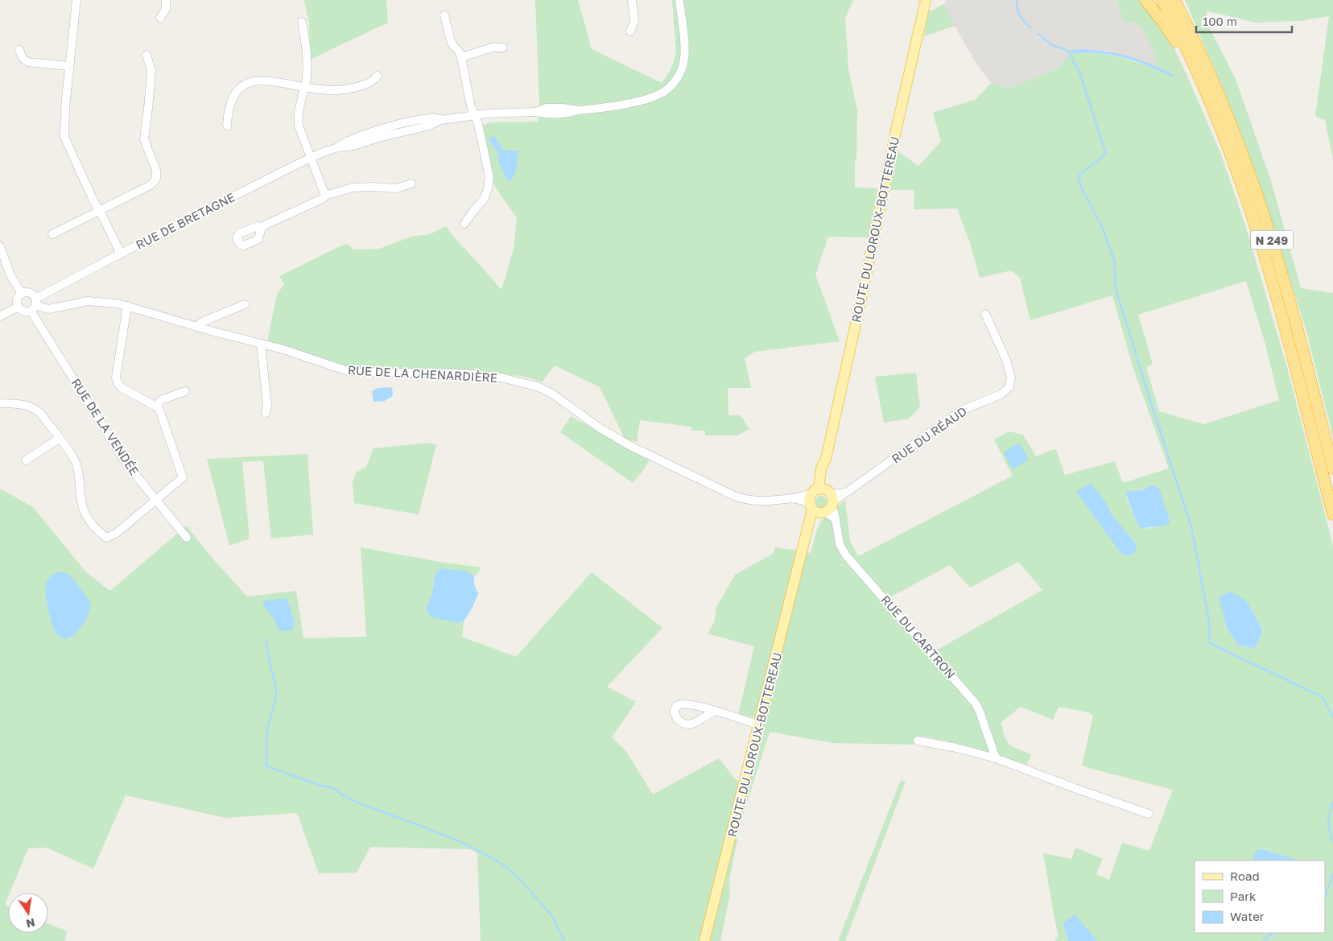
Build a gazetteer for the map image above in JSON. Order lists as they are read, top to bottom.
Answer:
{
  "streets": {
    "highway": ["N 249"],
    "main road": ["ROUTE DU LOROUX-BOTTEREAU"],
    "street": [
      "RUE DE BRETAGNE",
      "RUE DE LA CHENARDIÈRE",
      "RUE DE LA VENDÉE",
      "RUE DU RÉAUD",
      "RUE DU CARTRON"
    ]
  },
  "crossings": [
    ["RUE DE BRETAGNE", "RUE DE LA CHENARDIÈRE"],
    ["RUE DE BRETAGNE", "RUE DE LA VENDÉE"],
    ["ROUTE DU LOROUX-BOTTEREAU", "RUE DE LA CHENARDIÈRE"],
    ["ROUTE DU LOROUX-BOTTEREAU", "RUE DU RÉAUD"],
    ["ROUTE DU LOROUX-BOTTEREAU", "RUE DU CARTRON"],
    ["RUE DE LA CHENARDIÈRE", "RUE DE LA VENDÉE"],
    ["RUE DE LA CHENARDIÈRE", "RUE DU RÉAUD"],
    ["RUE DE LA CHENARDIÈRE", "RUE DU CARTRON"],
    ["RUE DU RÉAUD", "RUE DU CARTRON"]
  ],
  "legend": ["Road", "Park", "Water"],
  "scale_bar": "100 m",
  "north": "bottom"
}
